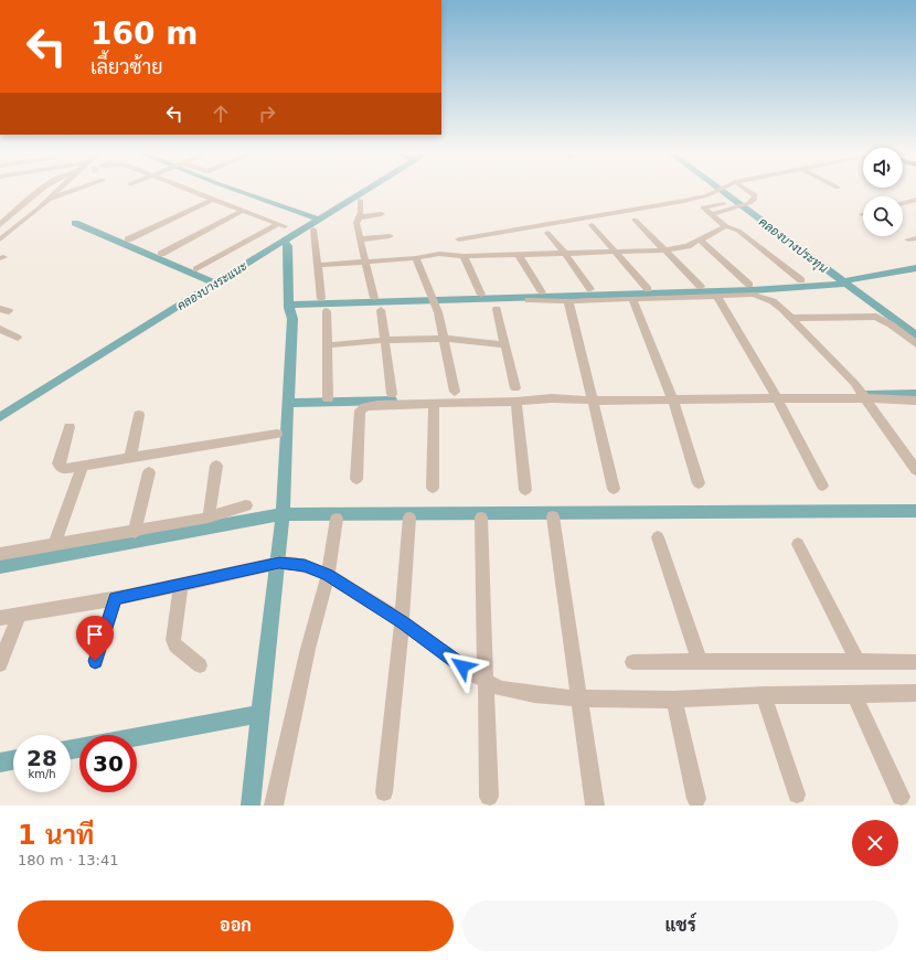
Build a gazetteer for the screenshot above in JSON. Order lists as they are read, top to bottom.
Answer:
{
  "water": ["คลองบางประทุน", "คลองบางระแนะ"],
  "page": {
    "turn": ["160 m", "เลี้ยวซ้าย"],
    "speed": "28 km/h",
    "limit": "30",
    "heading": ["1 นาที", "180 m · 13:41"],
    "buttons": ["ออก", "แชร์"]
  }
}
